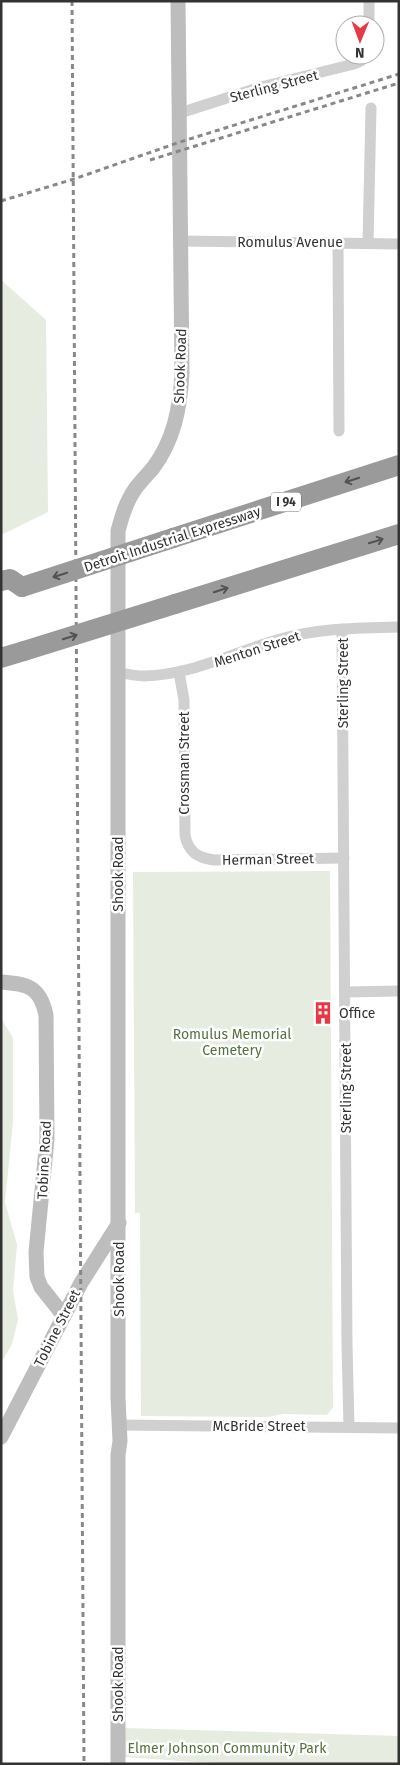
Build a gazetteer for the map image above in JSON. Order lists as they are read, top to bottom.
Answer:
{
  "streets": {
    "highway": ["I 94", "Detroit Industrial Expressway"],
    "street": [
      "Sterling Street",
      "Romulus Avenue",
      "Shook Road",
      "Menton Street",
      "Crossman Street",
      "Herman Street",
      "Tobine Road",
      "Tobine Street",
      "McBride Street"
    ]
  },
  "crossings": [
    ["Sterling Street", "Shook Road"],
    ["Sterling Street", "Menton Street"],
    ["Sterling Street", "Herman Street"],
    ["Sterling Street", "McBride Street"],
    ["Romulus Avenue", "Shook Road"],
    ["Shook Road", "Menton Street"],
    ["Shook Road", "Tobine Street"],
    ["Shook Road", "McBride Street"],
    ["Menton Street", "Crossman Street"],
    ["Crossman Street", "Herman Street"],
    ["Tobine Road", "Tobine Street"]
  ],
  "parks": ["Romulus Memorial Cemetery", "Elmer Johnson Community Park"],
  "places": {
    "building": ["Office"]
  },
  "north": "bottom"
}
